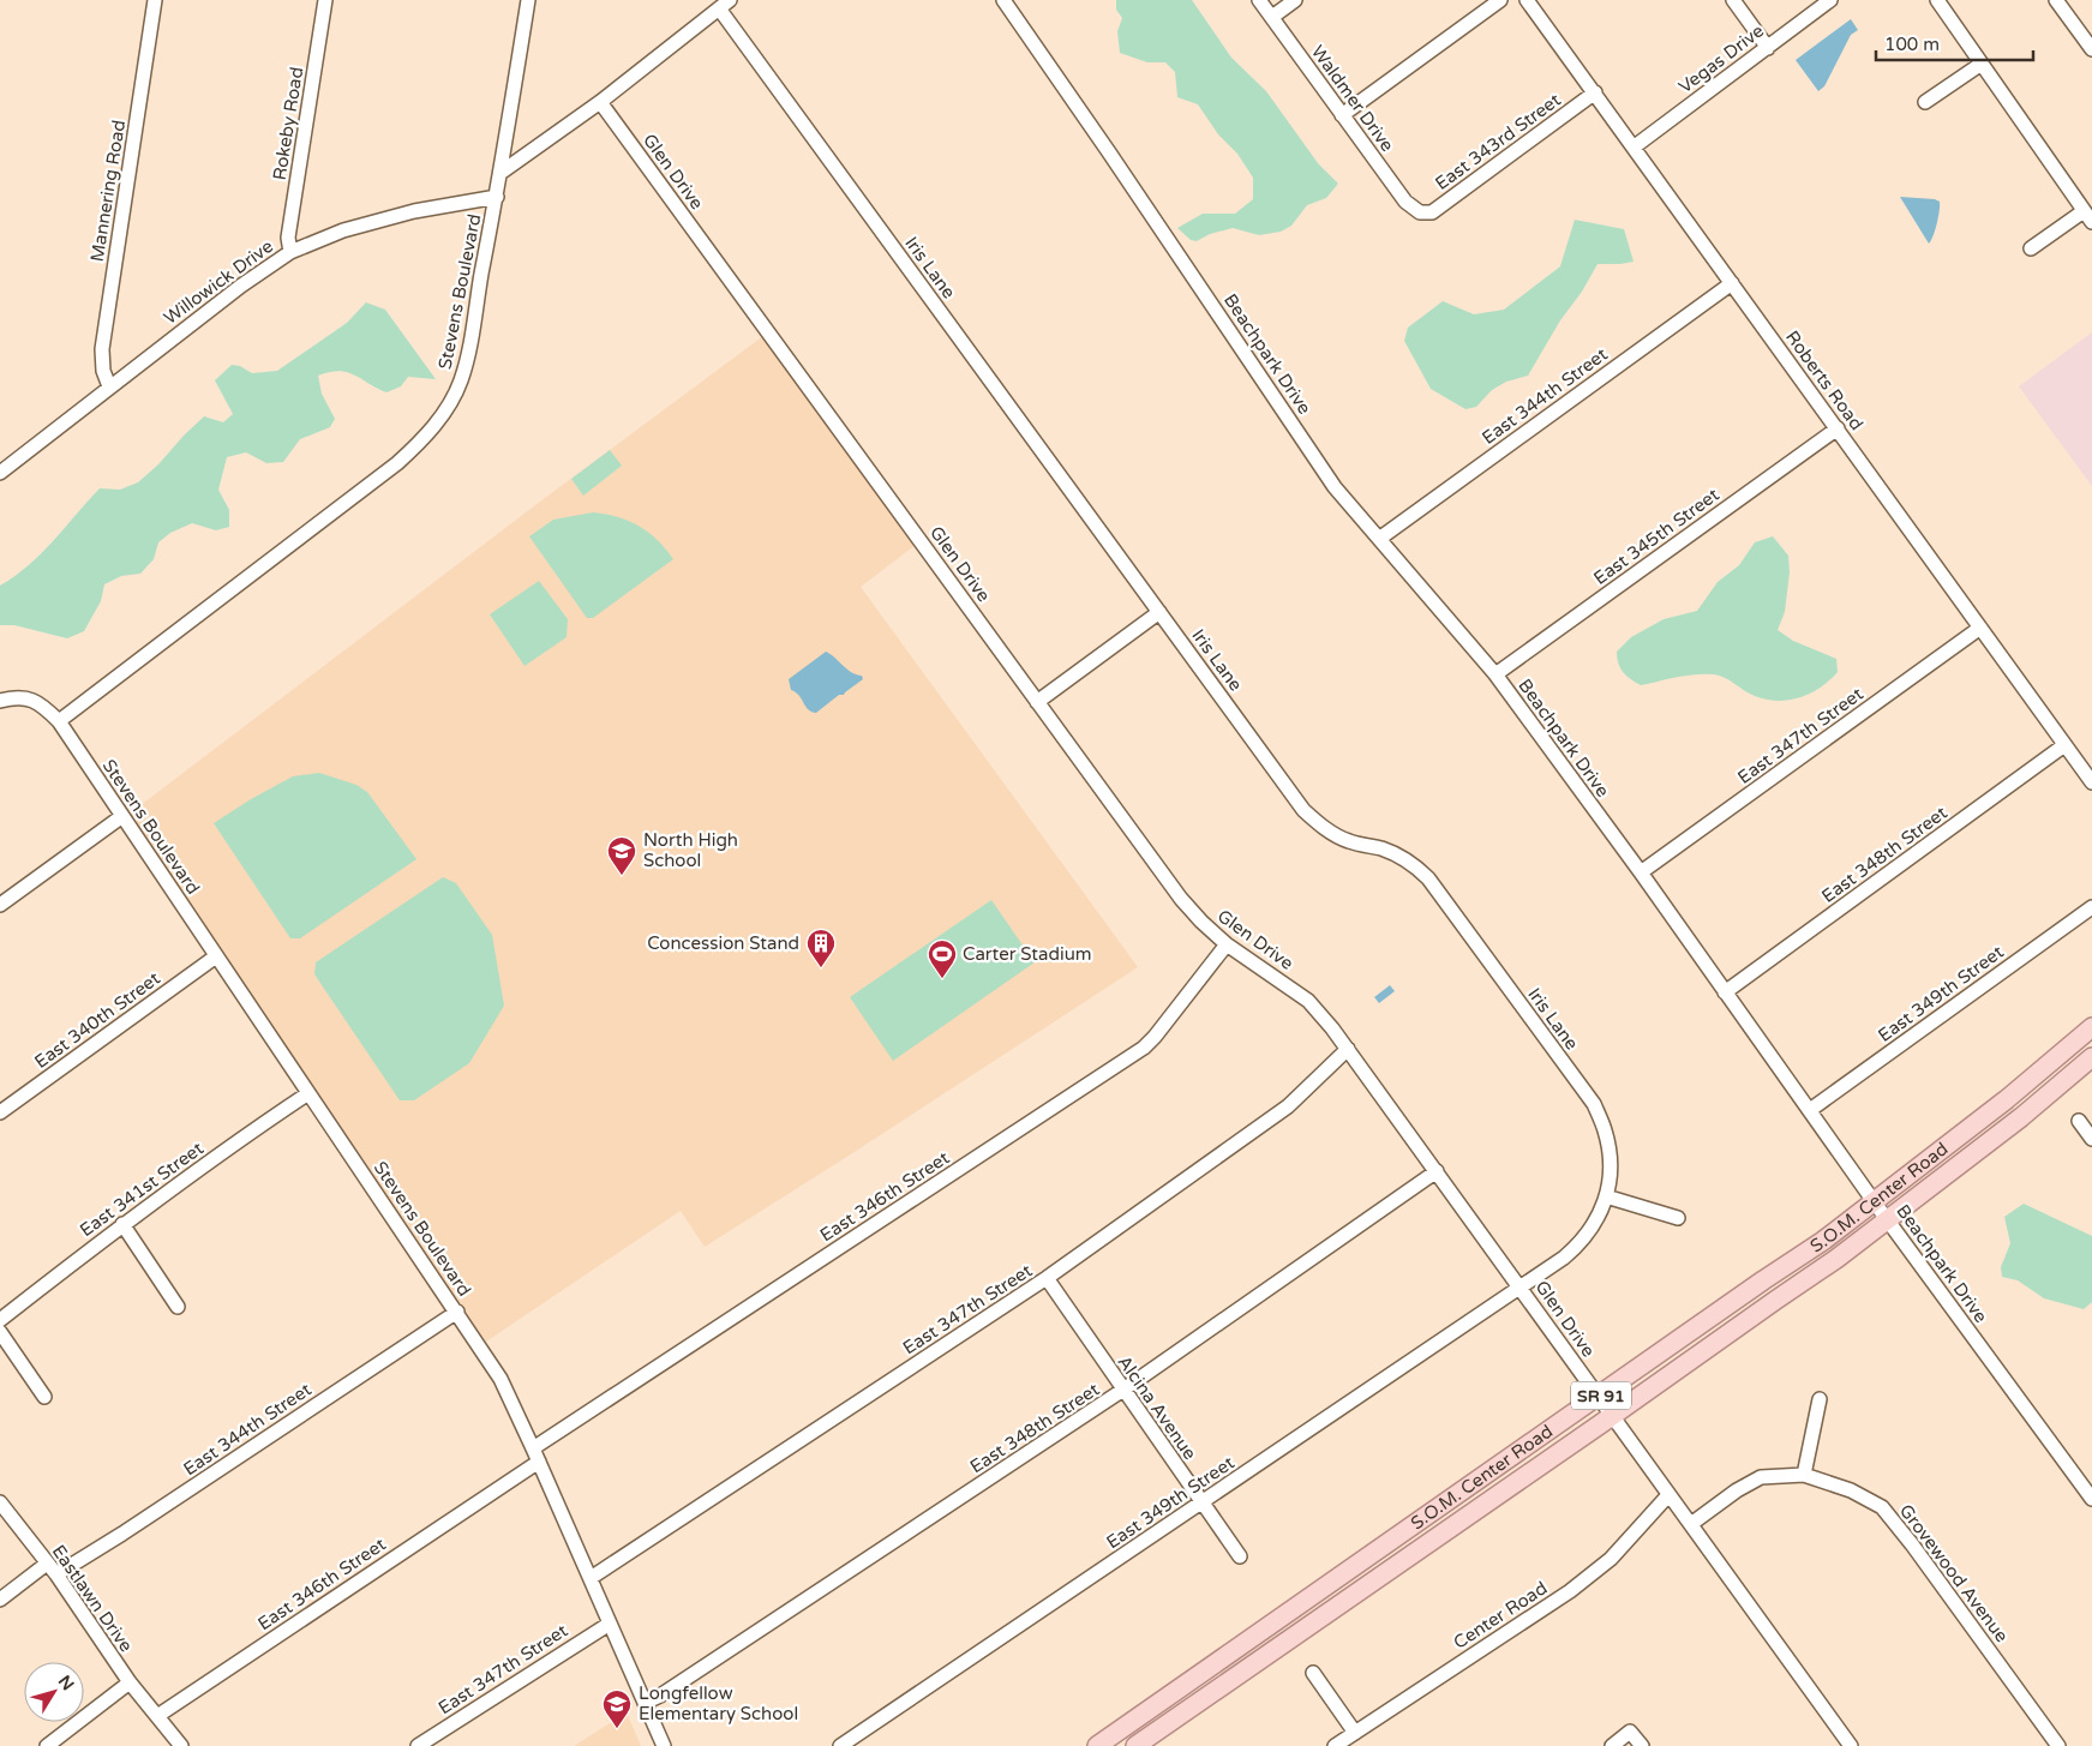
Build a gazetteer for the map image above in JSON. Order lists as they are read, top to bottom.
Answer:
{
  "streets": {
    "main road": ["S.O.M. Center Road", "SR 91"],
    "street": [
      "Vegas Drive",
      "Waldmer Drive",
      "Rokeby Road",
      "East 343rd Street",
      "Glen Drive",
      "Mannering Road",
      "Iris Lane",
      "Willowick Drive",
      "Stevens Boulevard",
      "Beachpark Drive",
      "Roberts Road",
      "East 344th Street",
      "East 345th Street",
      "East 347th Street",
      "East 348th Street",
      "East 349th Street",
      "East 340th Street",
      "East 341st Street",
      "East 346th Street",
      "Alcina Avenue",
      "Grovewood Avenue",
      "Eastlawn Drive",
      "Center Road"
    ]
  },
  "crossings": [
    ["Vegas Drive", "Roberts Road"],
    ["Waldmer Drive", "East 343rd Street"],
    ["Rokeby Road", "Willowick Drive"],
    ["East 343rd Street", "Roberts Road"],
    ["Glen Drive", "Iris Lane"],
    ["Glen Drive", "East 347th Street"],
    ["Glen Drive", "East 348th Street"],
    ["Glen Drive", "East 349th Street"],
    ["Glen Drive", "East 346th Street"],
    ["Glen Drive", "S.O.M. Center Road"],
    ["Glen Drive", "Grovewood Avenue"],
    ["Glen Drive", "Center Road"],
    ["Mannering Road", "Willowick Drive"],
    ["Iris Lane", "East 349th Street"],
    ["Willowick Drive", "Stevens Boulevard"],
    ["Stevens Boulevard", "East 344th Street"],
    ["Stevens Boulevard", "East 347th Street"],
    ["Stevens Boulevard", "East 348th Street"],
    ["Stevens Boulevard", "East 340th Street"],
    ["Stevens Boulevard", "East 341st Street"],
    ["Stevens Boulevard", "East 346th Street"],
    ["Beachpark Drive", "East 344th Street"],
    ["Beachpark Drive", "East 345th Street"],
    ["Beachpark Drive", "East 347th Street"],
    ["Beachpark Drive", "East 348th Street"],
    ["Beachpark Drive", "East 349th Street"],
    ["Beachpark Drive", "S.O.M. Center Road"],
    ["Roberts Road", "East 344th Street"],
    ["Roberts Road", "East 345th Street"],
    ["Roberts Road", "East 347th Street"],
    ["Roberts Road", "East 348th Street"],
    ["East 344th Street", "Eastlawn Drive"],
    ["East 347th Street", "Alcina Avenue"],
    ["East 348th Street", "Alcina Avenue"],
    ["East 349th Street", "Alcina Avenue"],
    ["East 346th Street", "Eastlawn Drive"]
  ],
  "places": {
    "school or university": ["North High School", "Longfellow Elementary School"],
    "building": ["Concession Stand"],
    "sports": ["Carter Stadium"]
  },
  "scale_bar": "100 m",
  "north": "top right"
}
